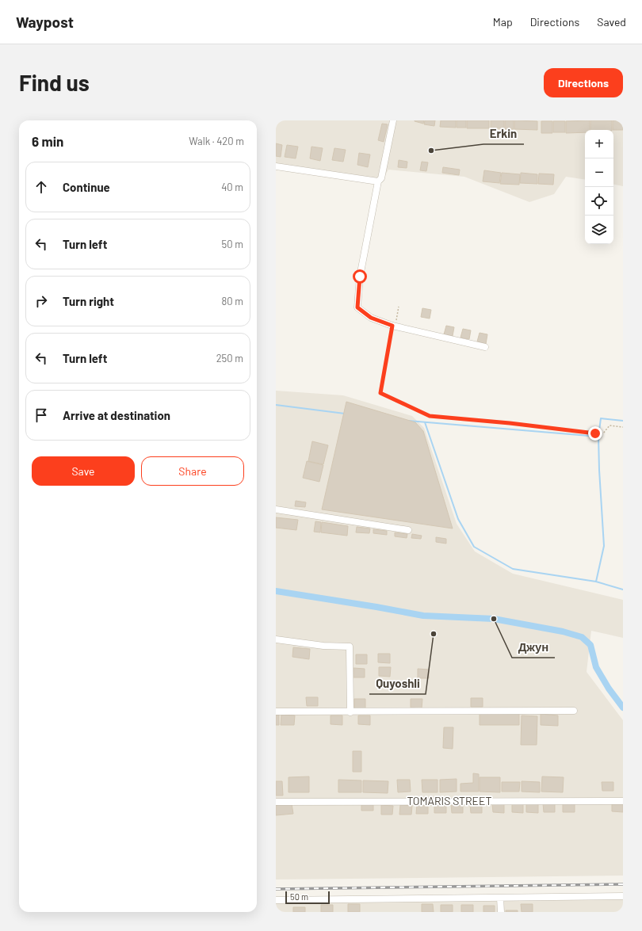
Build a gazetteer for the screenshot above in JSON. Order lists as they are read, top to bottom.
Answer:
{
  "streets": {
    "street": ["TOMARIS STREET"]
  },
  "places": ["Erkin", "Джун", "Quyoshli"],
  "scale_bar": "50 m",
  "page": {
    "header": "Waypost",
    "nav": ["Map", "Directions", "Saved"],
    "buttons": [
      "Directions",
      ["Save", "Share"]
    ],
    "title": "Find us",
    "heading": ["6 min", "Walk · 420 m"],
    "map_buttons": ["+", "−"],
    "list": [
      ["Continue", "40 m"],
      ["Turn left", "50 m"],
      ["Turn right", "80 m"],
      ["Turn left", "250 m"],
      "Arrive at destination"
    ],
    "scale": "50 m"
  }
}
